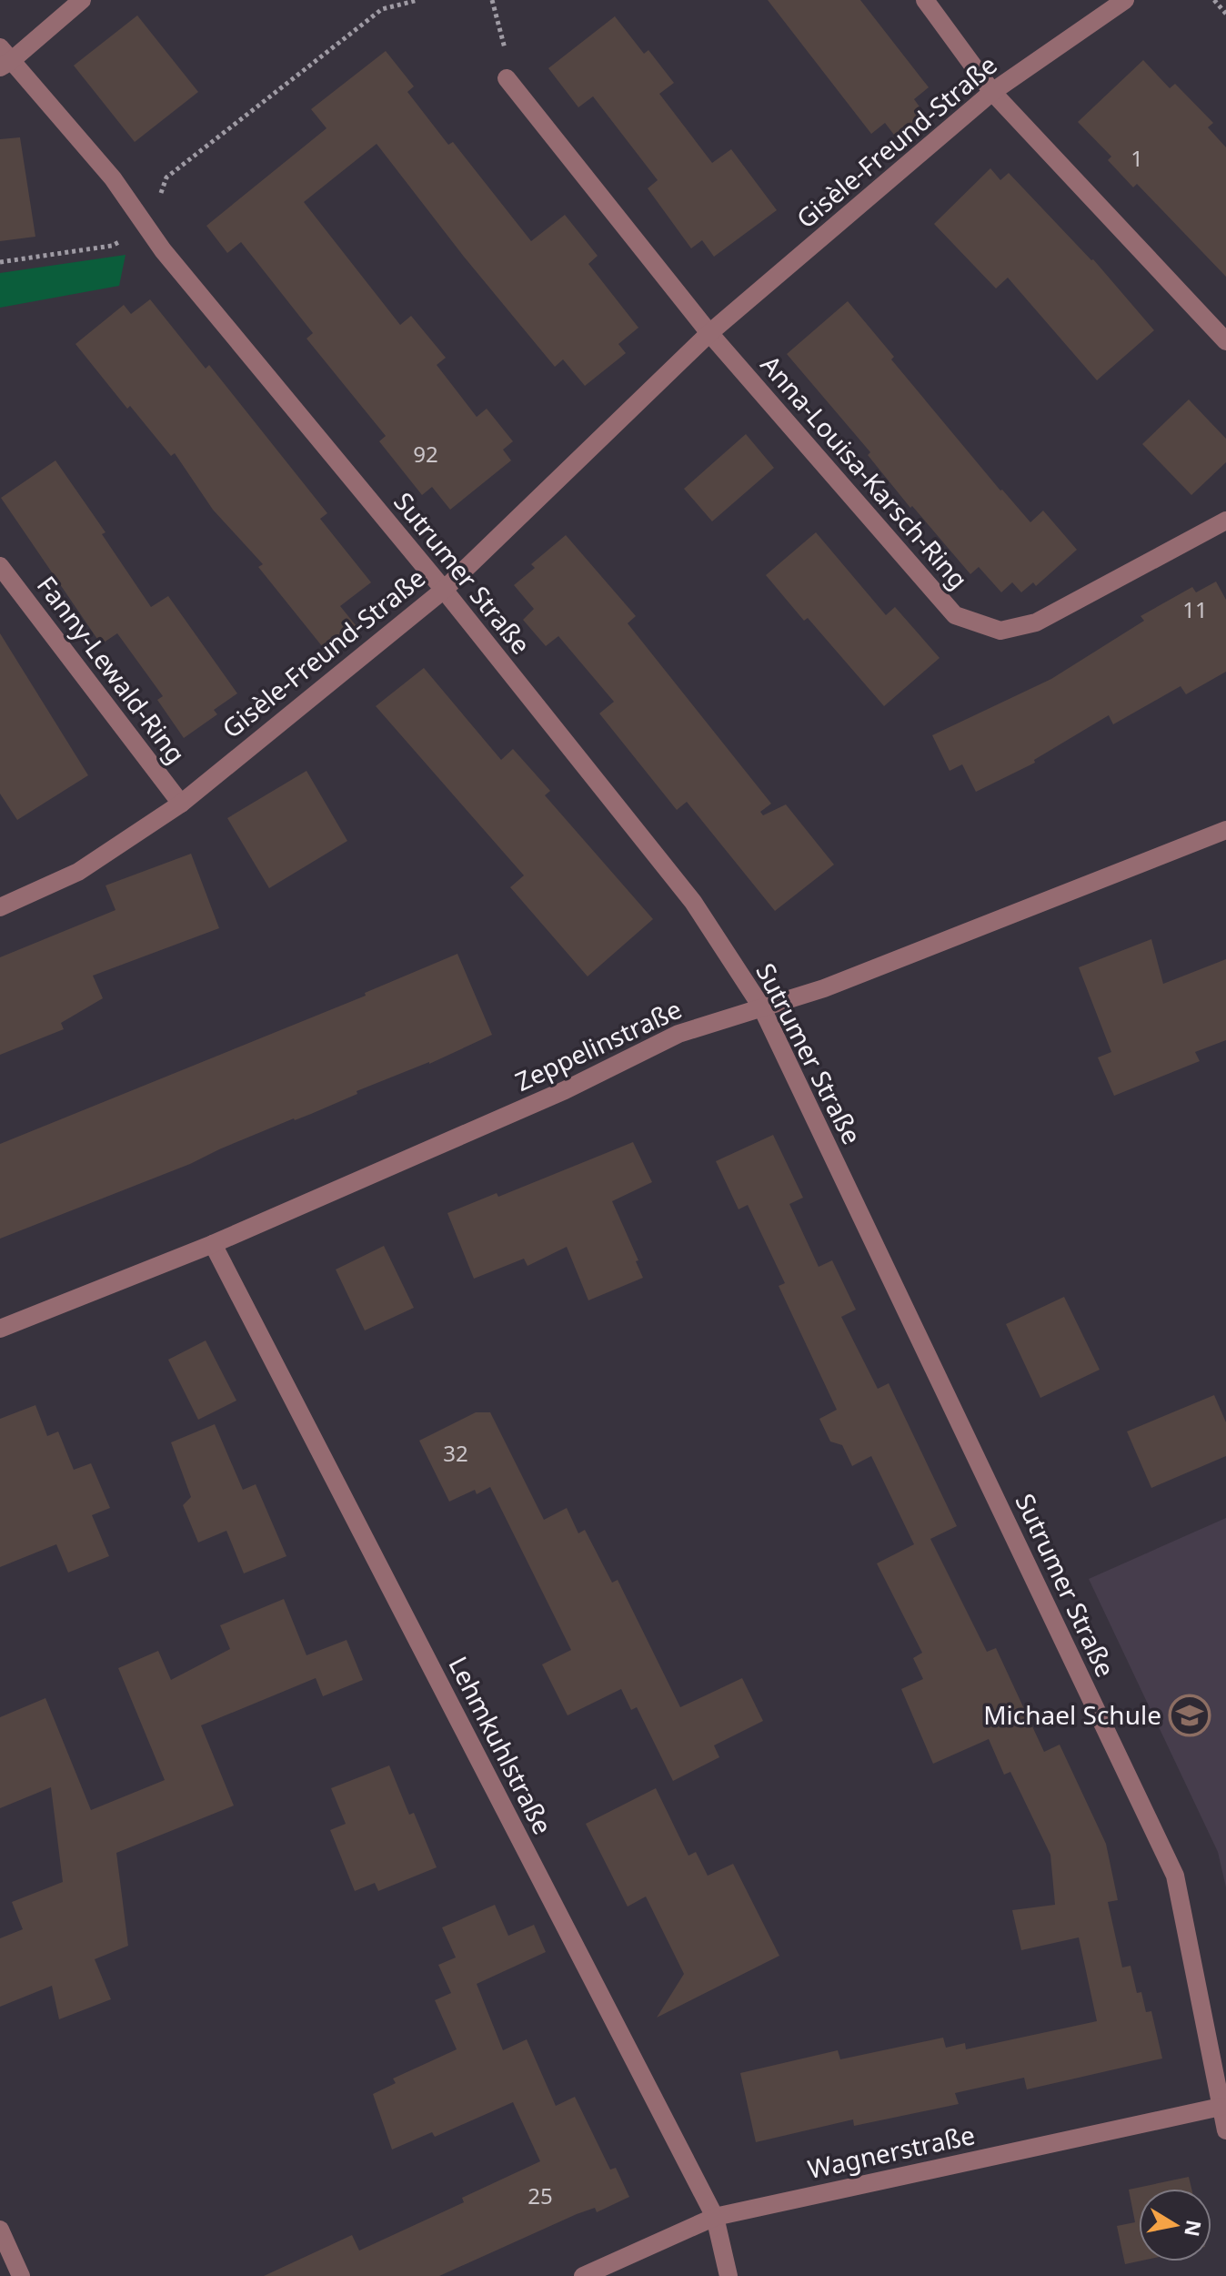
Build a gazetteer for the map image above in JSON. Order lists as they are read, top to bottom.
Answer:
{
  "streets": {
    "street": [
      "Gisèle-Freund-Straße",
      "Anna-Louisa-Karsch-Ring",
      "Sutrumer Straße",
      "Fanny-Lewald-Ring",
      "Zeppelinstraße",
      "Lehmkuhlstraße",
      "Wagnerstraße"
    ]
  },
  "crossings": [
    ["Gisèle-Freund-Straße", "Anna-Louisa-Karsch-Ring"],
    ["Gisèle-Freund-Straße", "Sutrumer Straße"],
    ["Gisèle-Freund-Straße", "Fanny-Lewald-Ring"],
    ["Sutrumer Straße", "Zeppelinstraße"],
    ["Sutrumer Straße", "Wagnerstraße"],
    ["Zeppelinstraße", "Lehmkuhlstraße"],
    ["Lehmkuhlstraße", "Wagnerstraße"]
  ],
  "places": {
    "school or university": ["Michael Schule"]
  },
  "house_numbers": [
    "1",
    "92",
    "11",
    "32",
    "25"
  ],
  "north": "right"
}
